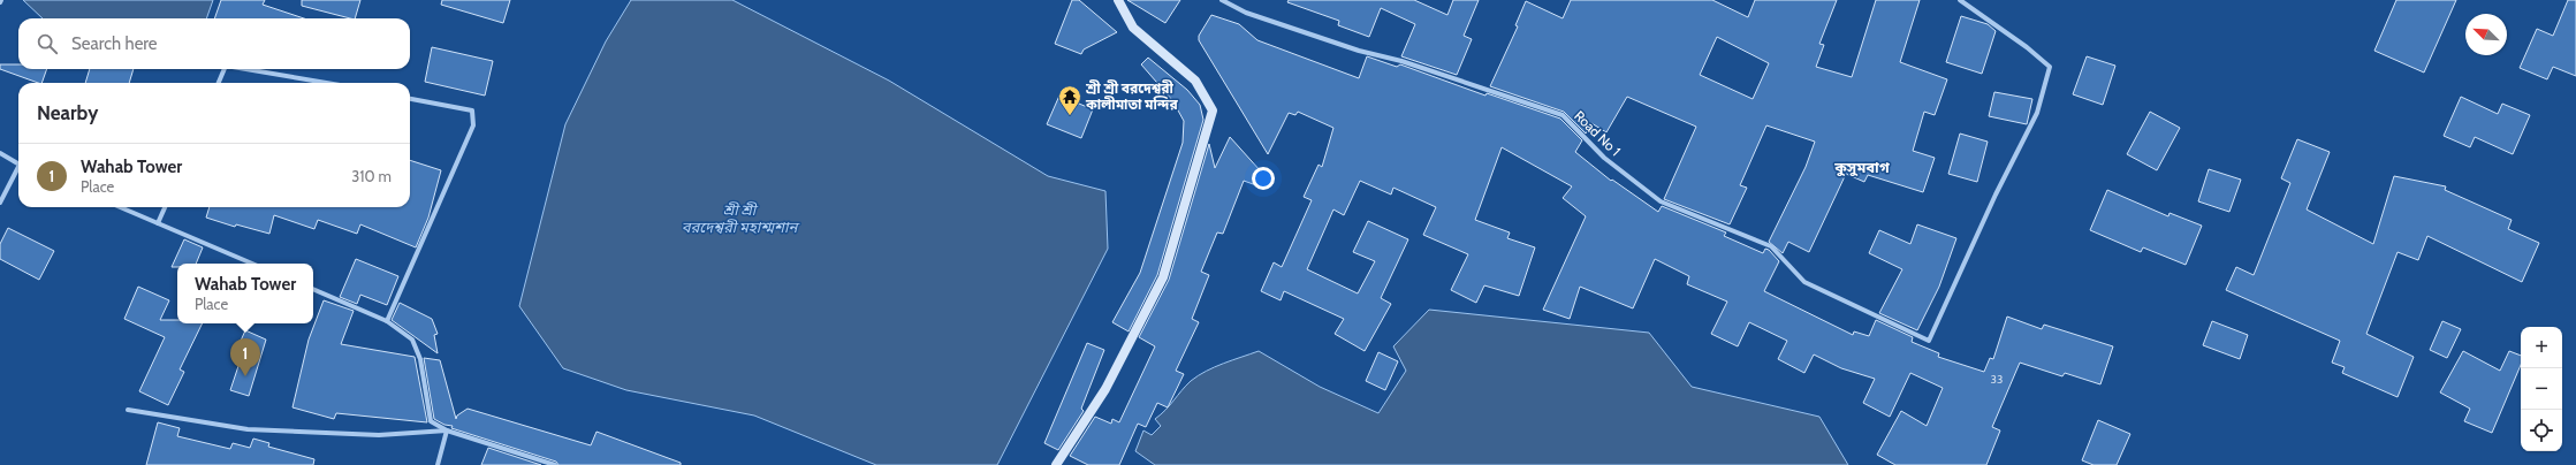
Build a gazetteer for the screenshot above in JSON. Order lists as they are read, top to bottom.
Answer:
{
  "streets": {
    "street": ["Road No 1"]
  },
  "districts": ["কুসুমবাগ"],
  "water": ["শ্রী শ্রী বরদেশ্বরী মহাশ্মশান"],
  "places": {
    "temple": ["শ্রী শ্রী বরদেশ্বরী কালীমাতা মন্দির"]
  },
  "house_numbers": ["33"],
  "north": "top left",
  "page": {
    "search": "Search here",
    "heading": "Nearby",
    "list": [
      {
        "mark": "1",
        "name": "Wahab Tower",
        "note": "Place",
        "value": "310 m"
      }
    ],
    "popup": ["Wahab Tower", "Place"],
    "map_buttons": ["+", "−"],
    "pins": "1"
  }
}
